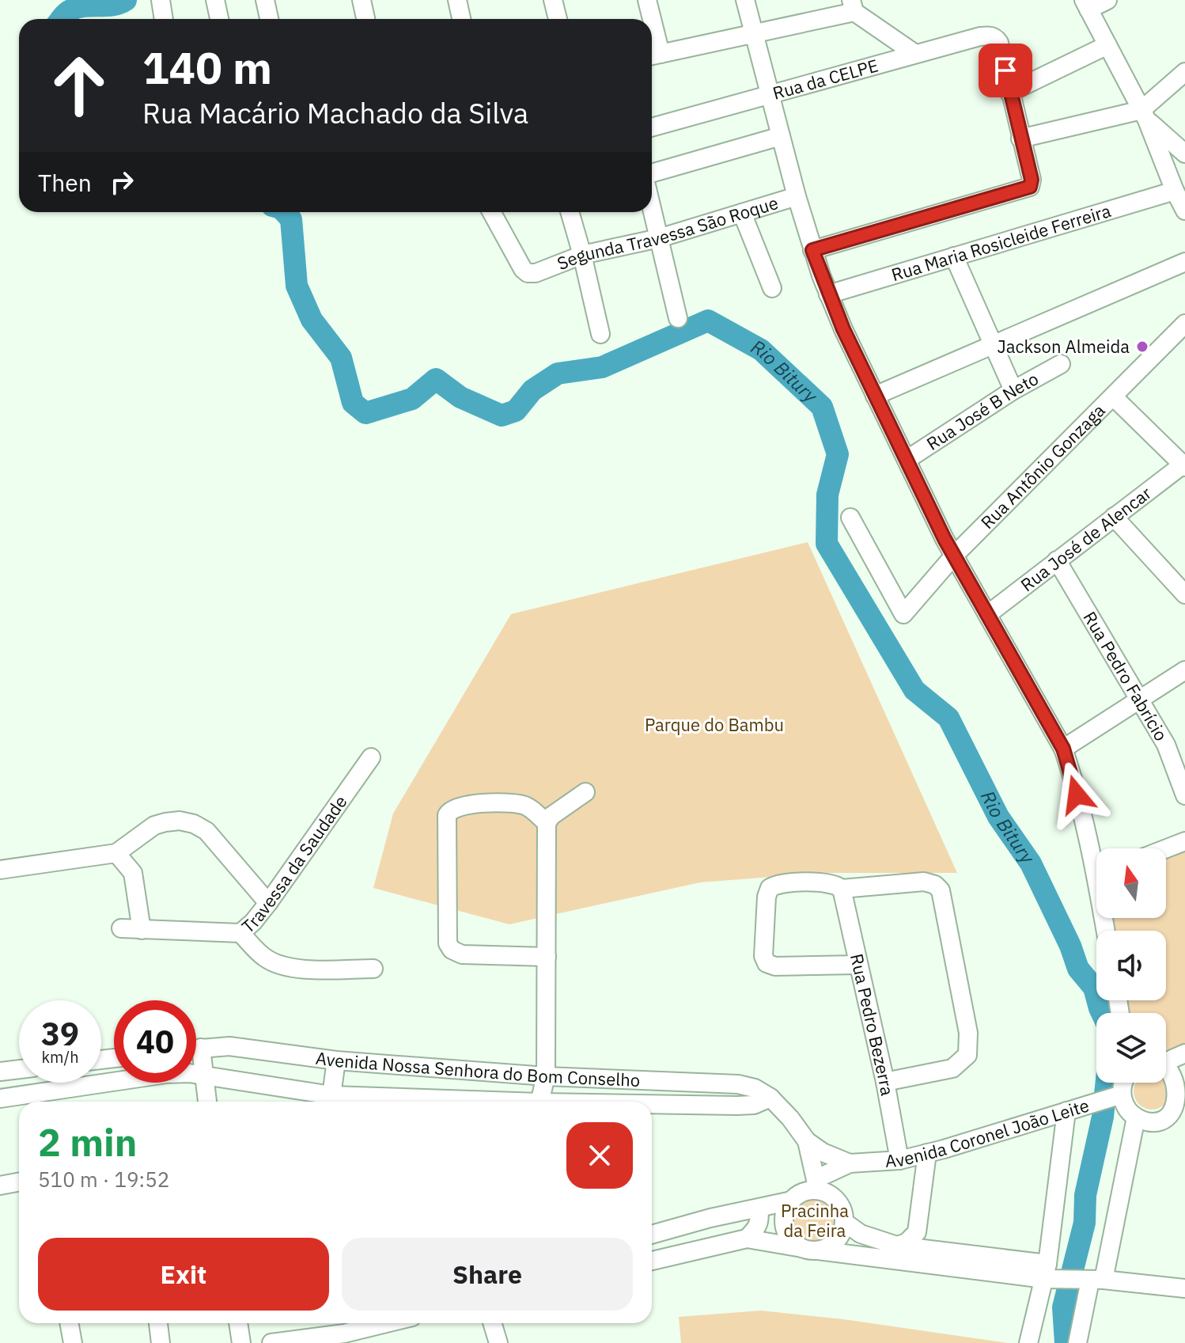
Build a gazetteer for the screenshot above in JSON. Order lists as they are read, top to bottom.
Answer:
{
  "streets": {
    "street": [
      "Rua da CELPE",
      "Segunda Travessa São Roque",
      "Rua Maria Rosicleide Ferreira",
      "Rua José B Neto",
      "Rua Antônio Gonzaga",
      "Rua José de Alencar",
      "Rua Pedro Fabrício",
      "Travessa da Saudade",
      "Rua Pedro Bezerra",
      "Avenida Nossa Senhora do Bom Conselho",
      "Avenida Coronel João Leite"
    ]
  },
  "crossings": [
    ["Rua José de Alencar", "Rua Pedro Fabrício"],
    ["Rua Pedro Bezerra", "Avenida Coronel João Leite"],
    ["Avenida Nossa Senhora do Bom Conselho", "Avenida Coronel João Leite"]
  ],
  "water": ["Rio Bitury"],
  "parks": ["Parque do Bambu", "Pracinha da Feira"],
  "places": ["Jackson Almeida"],
  "north": "top",
  "page": {
    "turn": ["140 m", "Rua Macário Machado da Silva"],
    "then": "Then",
    "speed": "39 km/h",
    "limit": "40",
    "heading": ["2 min", "510 m · 19:52"],
    "buttons": ["Exit", "Share"]
  }
}
